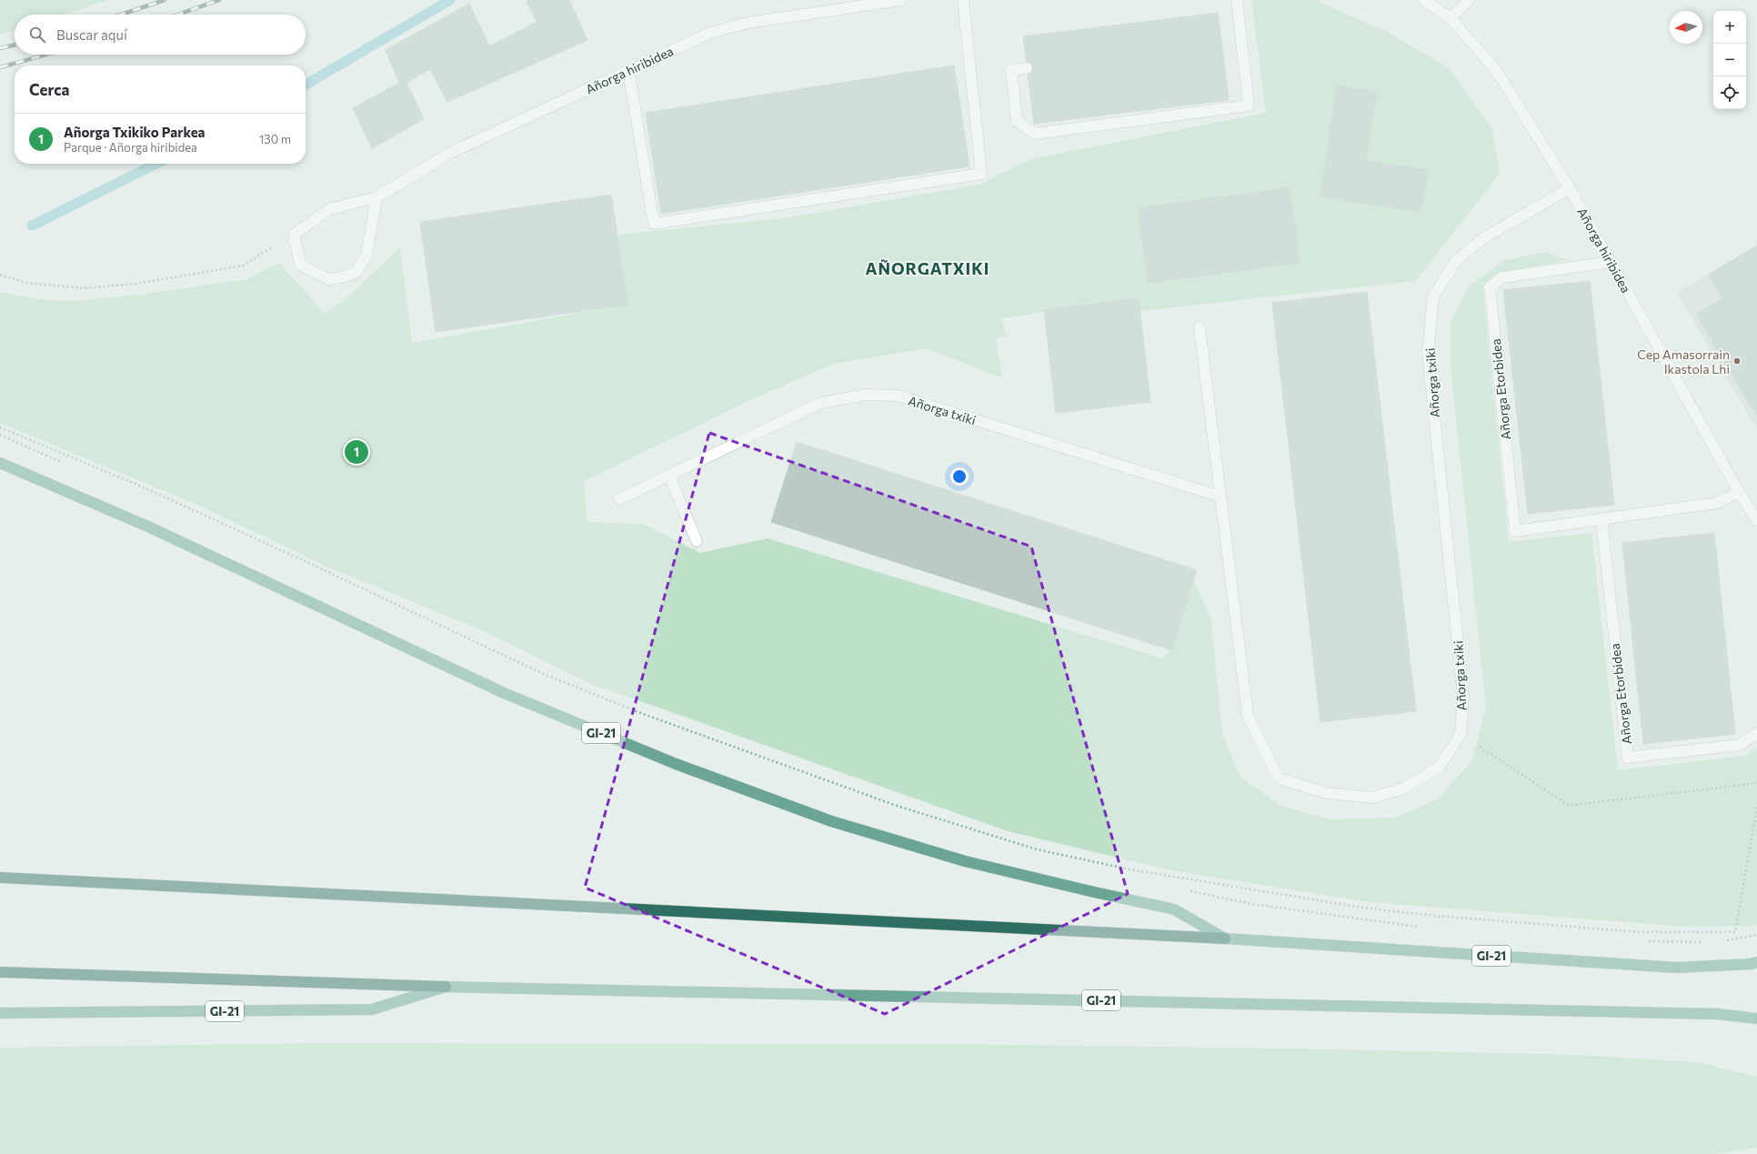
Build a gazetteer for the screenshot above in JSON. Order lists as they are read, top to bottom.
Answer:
{
  "streets": {
    "highway": ["GI-21"],
    "street": ["Añorga hiribidea", "Añorga txiki", "Añorga Etorbidea"]
  },
  "crossings": [
    ["Añorga hiribidea", "Añorga txiki"],
    ["Añorga hiribidea", "Añorga Etorbidea"]
  ],
  "districts": ["AÑORGATXIKI"],
  "places": ["Cep Amasorrain Ikastola Lhi"],
  "north": "left",
  "page": {
    "map_buttons": ["+", "−"],
    "search": "Buscar aquí",
    "heading": "Cerca",
    "list": [
      {
        "mark": "1",
        "name": "Añorga Txikiko Parkea",
        "note": "Parque · Añorga hiribidea",
        "value": "130 m"
      }
    ],
    "pins": "1"
  }
}
